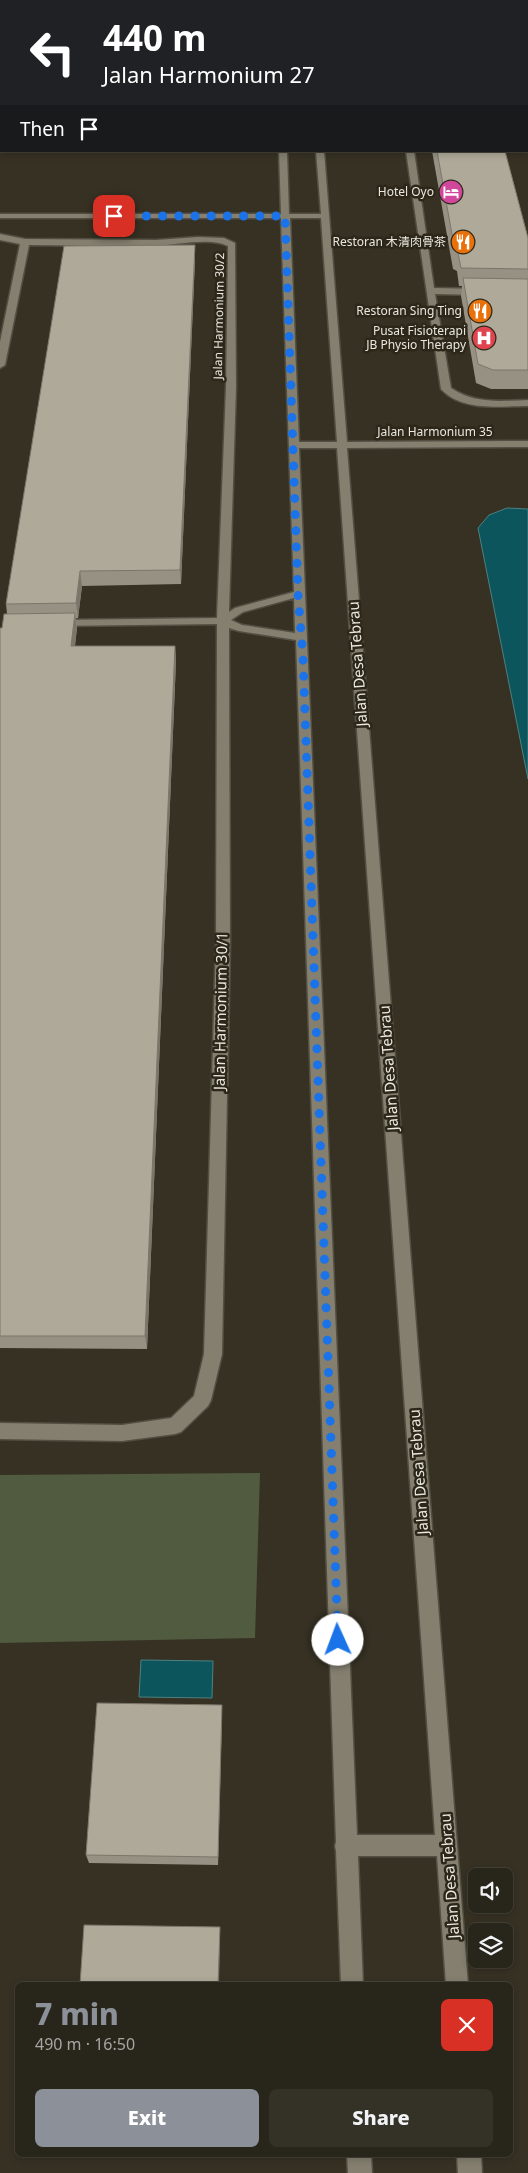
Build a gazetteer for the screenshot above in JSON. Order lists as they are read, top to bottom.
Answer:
{
  "streets": {
    "street": [
      "Jalan Harmonium 30/2",
      "Jalan Harmonium 35",
      "Jalan Desa Tebrau",
      "Jalan Harmonium 30/1"
    ]
  },
  "crossings": [
    ["Jalan Harmonium 30/2", "Jalan Harmonium 30/1"],
    ["Jalan Harmonium 35", "Jalan Desa Tebrau"]
  ],
  "places": {
    "hotel": ["Hotel Oyo"],
    "restaurant": ["Restoran 木清肉骨茶", "Restoran Sing Ting"],
    "hospital": ["Pusat Fisioterapi JB Physio Therapy"]
  },
  "page": {
    "turn": ["440 m", "Jalan Harmonium 27"],
    "then": "Then",
    "heading": ["7 min", "490 m · 16:50"],
    "buttons": ["Exit", "Share"]
  }
}
